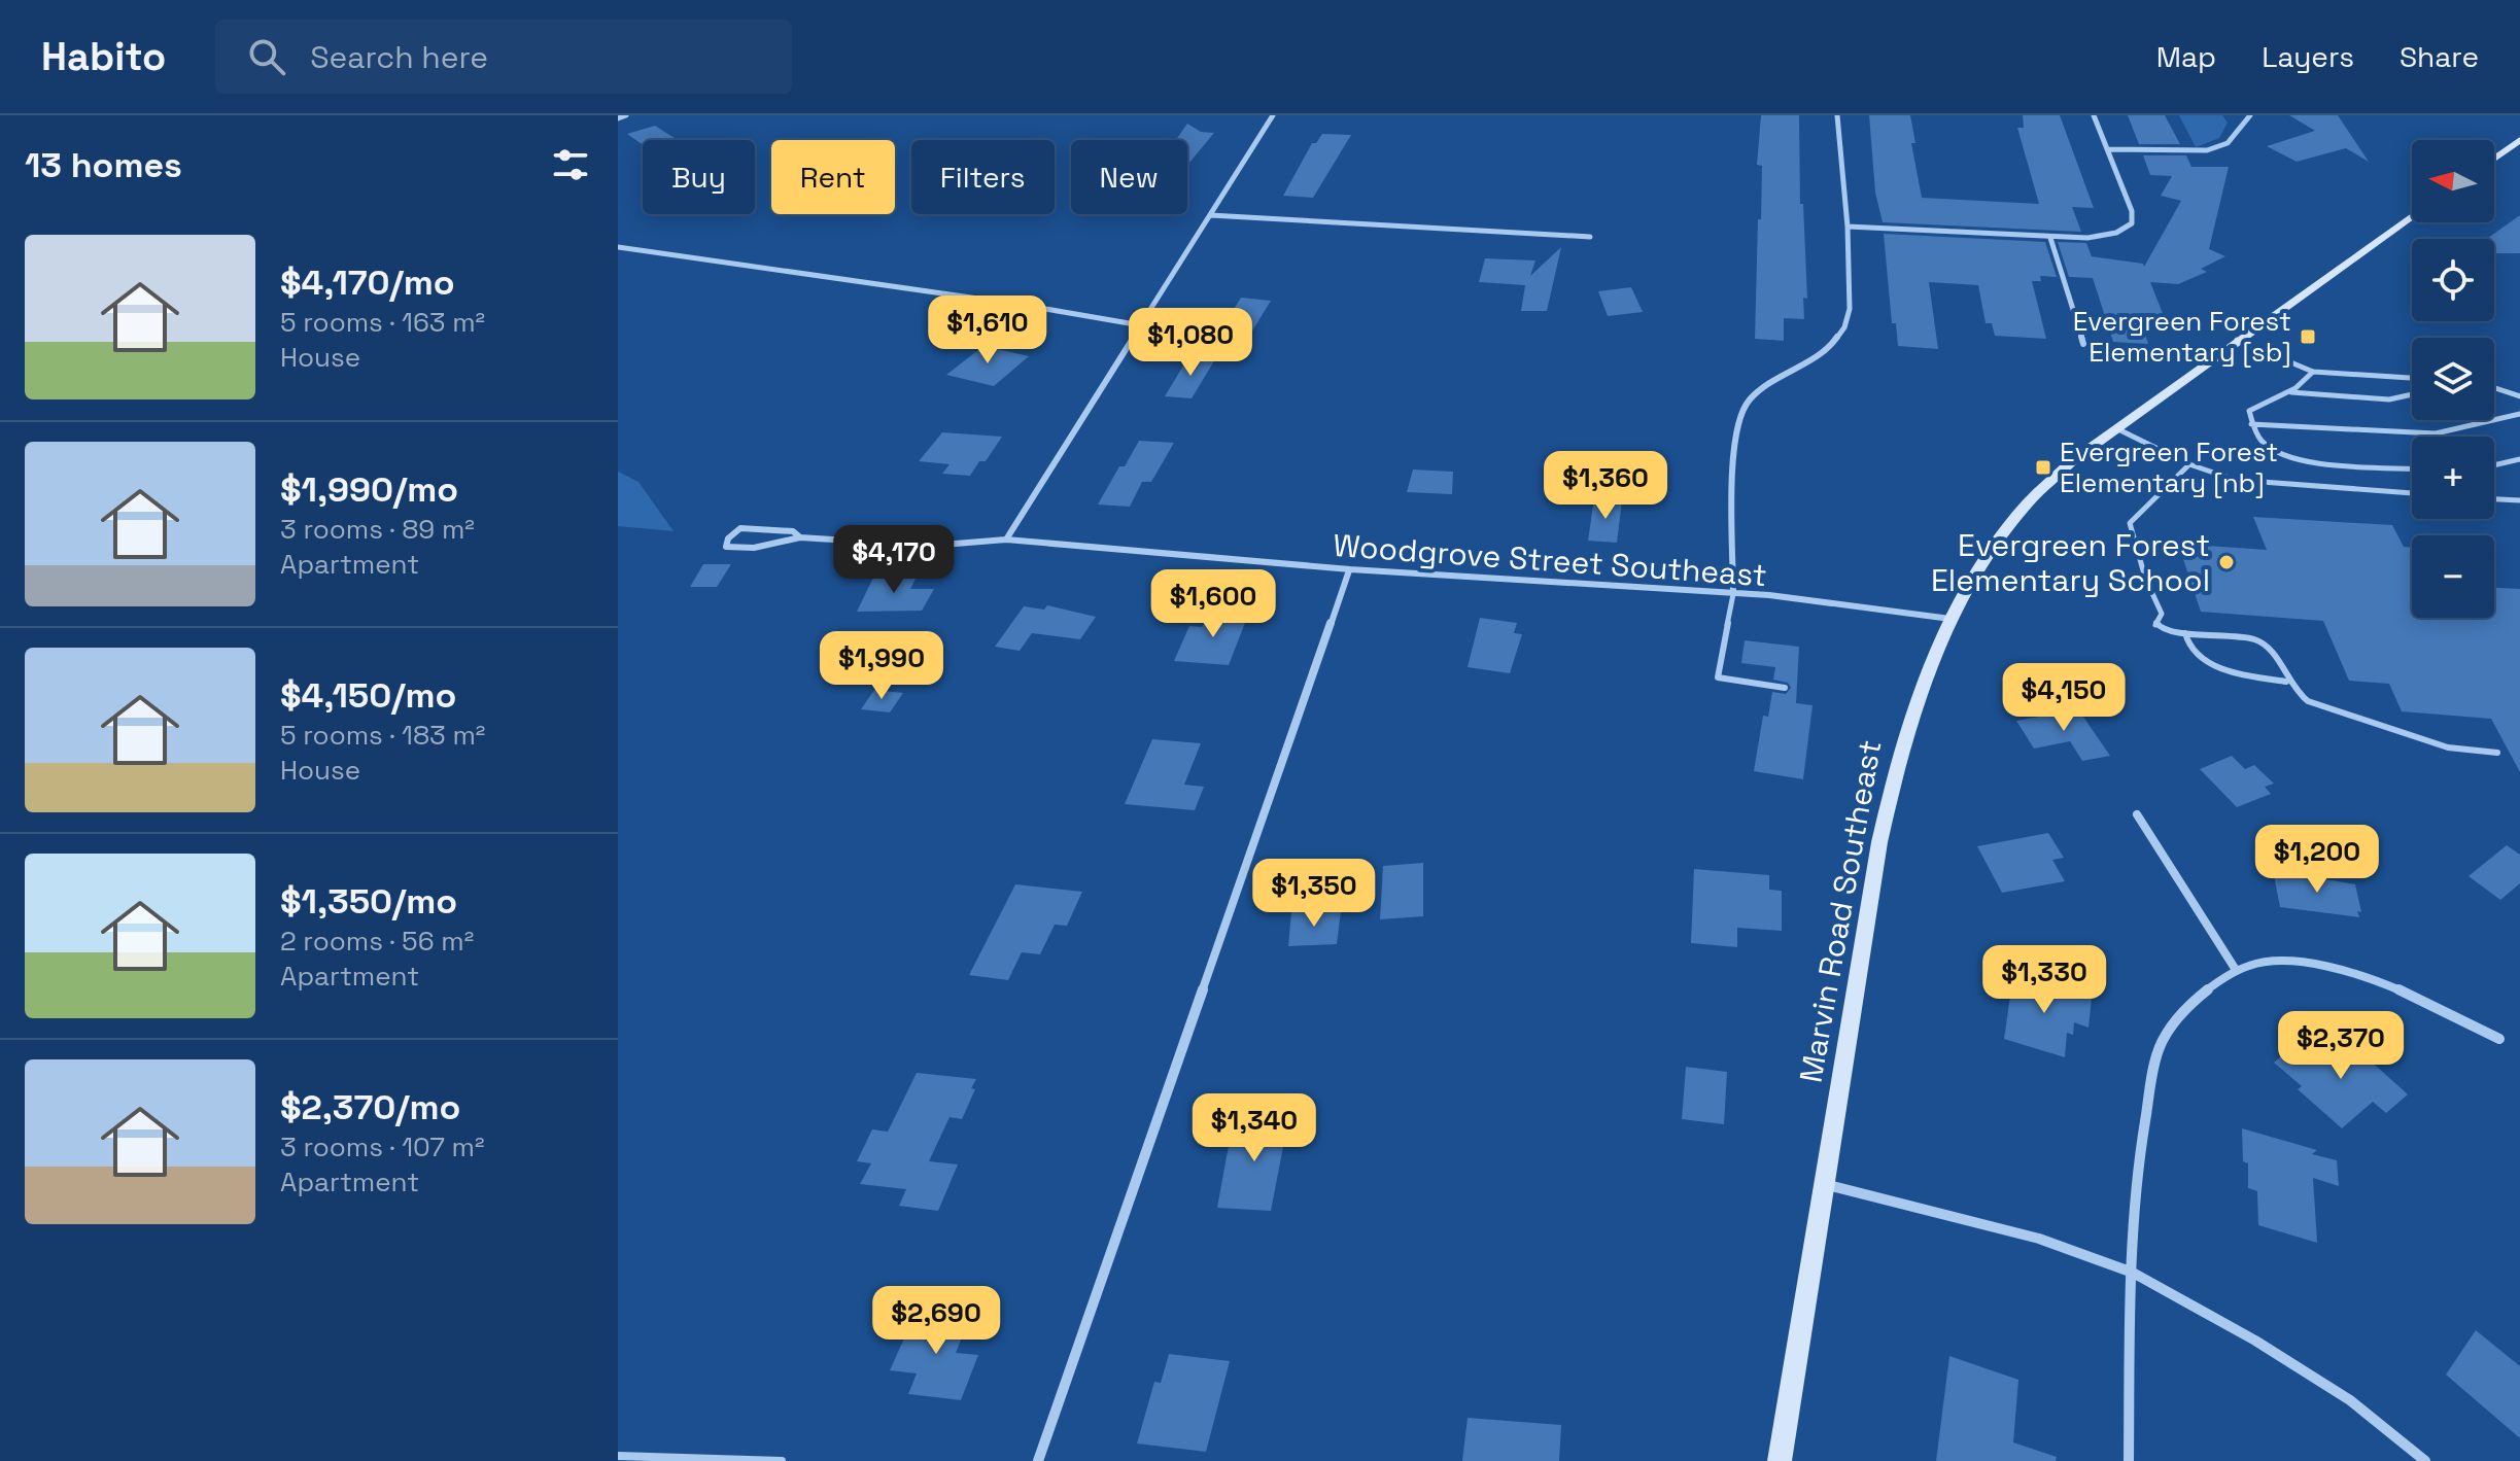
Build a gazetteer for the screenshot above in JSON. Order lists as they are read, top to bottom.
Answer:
{
  "streets": {
    "street": ["Woodgrove Street Southeast", "Marvin Road Southeast"]
  },
  "crossings": [
    ["Woodgrove Street Southeast", "Marvin Road Southeast"]
  ],
  "places": {
    "transit": ["Evergreen Forest Elementary [sb]", "Evergreen Forest Elementary [nb]"],
    "other": ["Evergreen Forest Elementary School"]
  },
  "north": "left",
  "page": {
    "header": "Habito",
    "search": "Search here",
    "nav": ["Map", "Layers", "Share"],
    "heading": "13 homes",
    "map_buttons": ["+", "−"],
    "chip": [
      "Buy",
      "Rent",
      "Filters",
      "New"
    ],
    "list": [
      {
        "name": "$4,170/mo",
        "note": "5 rooms · 163 m² · House"
      },
      {
        "name": "$1,990/mo",
        "note": "3 rooms · 89 m² · Apartment"
      },
      {
        "name": "$4,150/mo",
        "note": "5 rooms · 183 m² · House"
      },
      {
        "name": "$1,350/mo",
        "note": "2 rooms · 56 m² · Apartment"
      },
      {
        "name": "$2,370/mo",
        "note": "3 rooms · 107 m² · Apartment"
      }
    ],
    "price": [
      "$1,610",
      "$1,080",
      "$1,360",
      "$4,170",
      "$1,600",
      "$1,990",
      "$4,150",
      "$1,200",
      "$1,350",
      "$1,330",
      "$2,370",
      "$1,340",
      "$2,690"
    ]
  }
}
